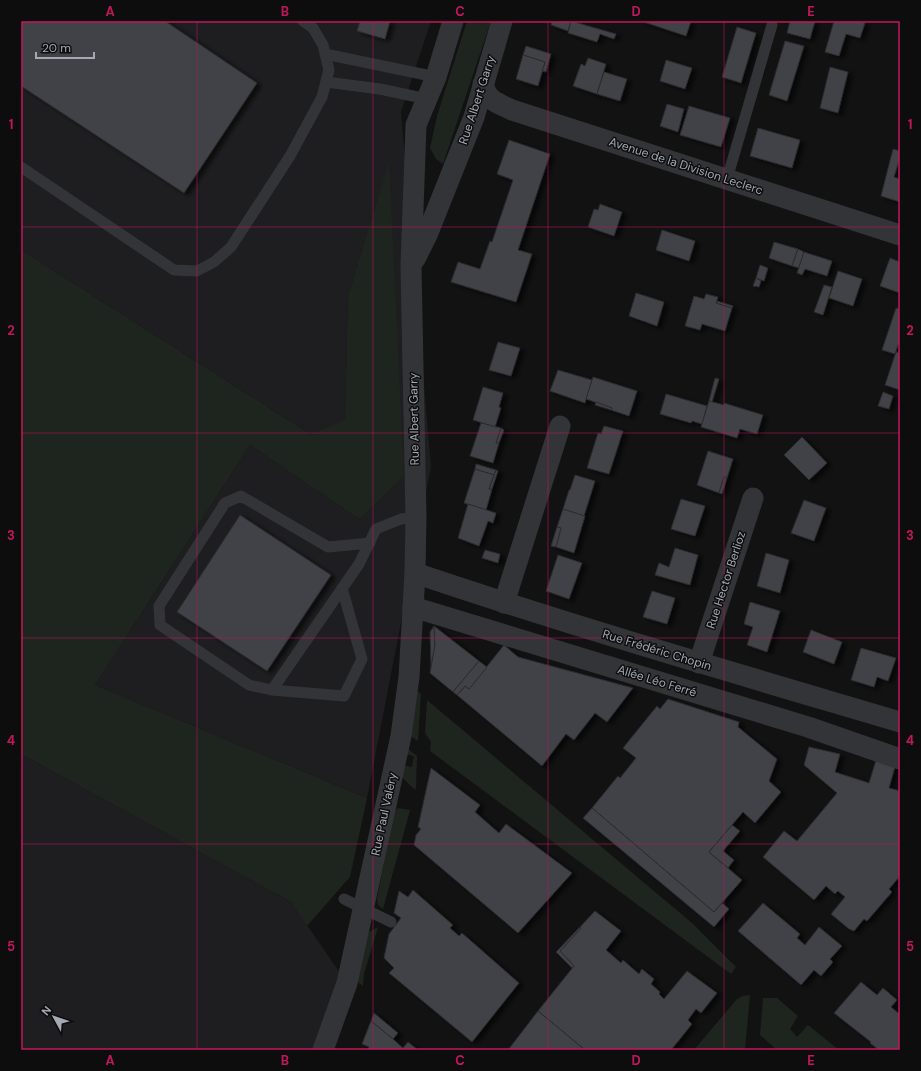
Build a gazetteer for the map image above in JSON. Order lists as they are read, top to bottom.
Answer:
{
  "streets": {
    "street": [
      "Rue Albert Garry",
      "Avenue de la Division Leclerc",
      "Rue Hector Berlioz",
      "Rue Frédéric Chopin",
      "Allée Léo Ferré",
      "Rue Paul Valéry"
    ]
  },
  "crossings": [
    ["Rue Albert Garry", "Avenue de la Division Leclerc"],
    ["Rue Albert Garry", "Rue Frédéric Chopin"],
    ["Rue Albert Garry", "Rue Paul Valéry"],
    ["Rue Hector Berlioz", "Rue Frédéric Chopin"],
    ["Rue Frédéric Chopin", "Rue Paul Valéry"],
    ["Allée Léo Ferré", "Rue Paul Valéry"]
  ],
  "scale_bar": "20 m",
  "north": "top left",
  "grid": {
    "columns": [
      "A",
      "B",
      "C",
      "D",
      "E"
    ],
    "rows": [
      "1",
      "2",
      "3",
      "4",
      "5"
    ]
  }
}
